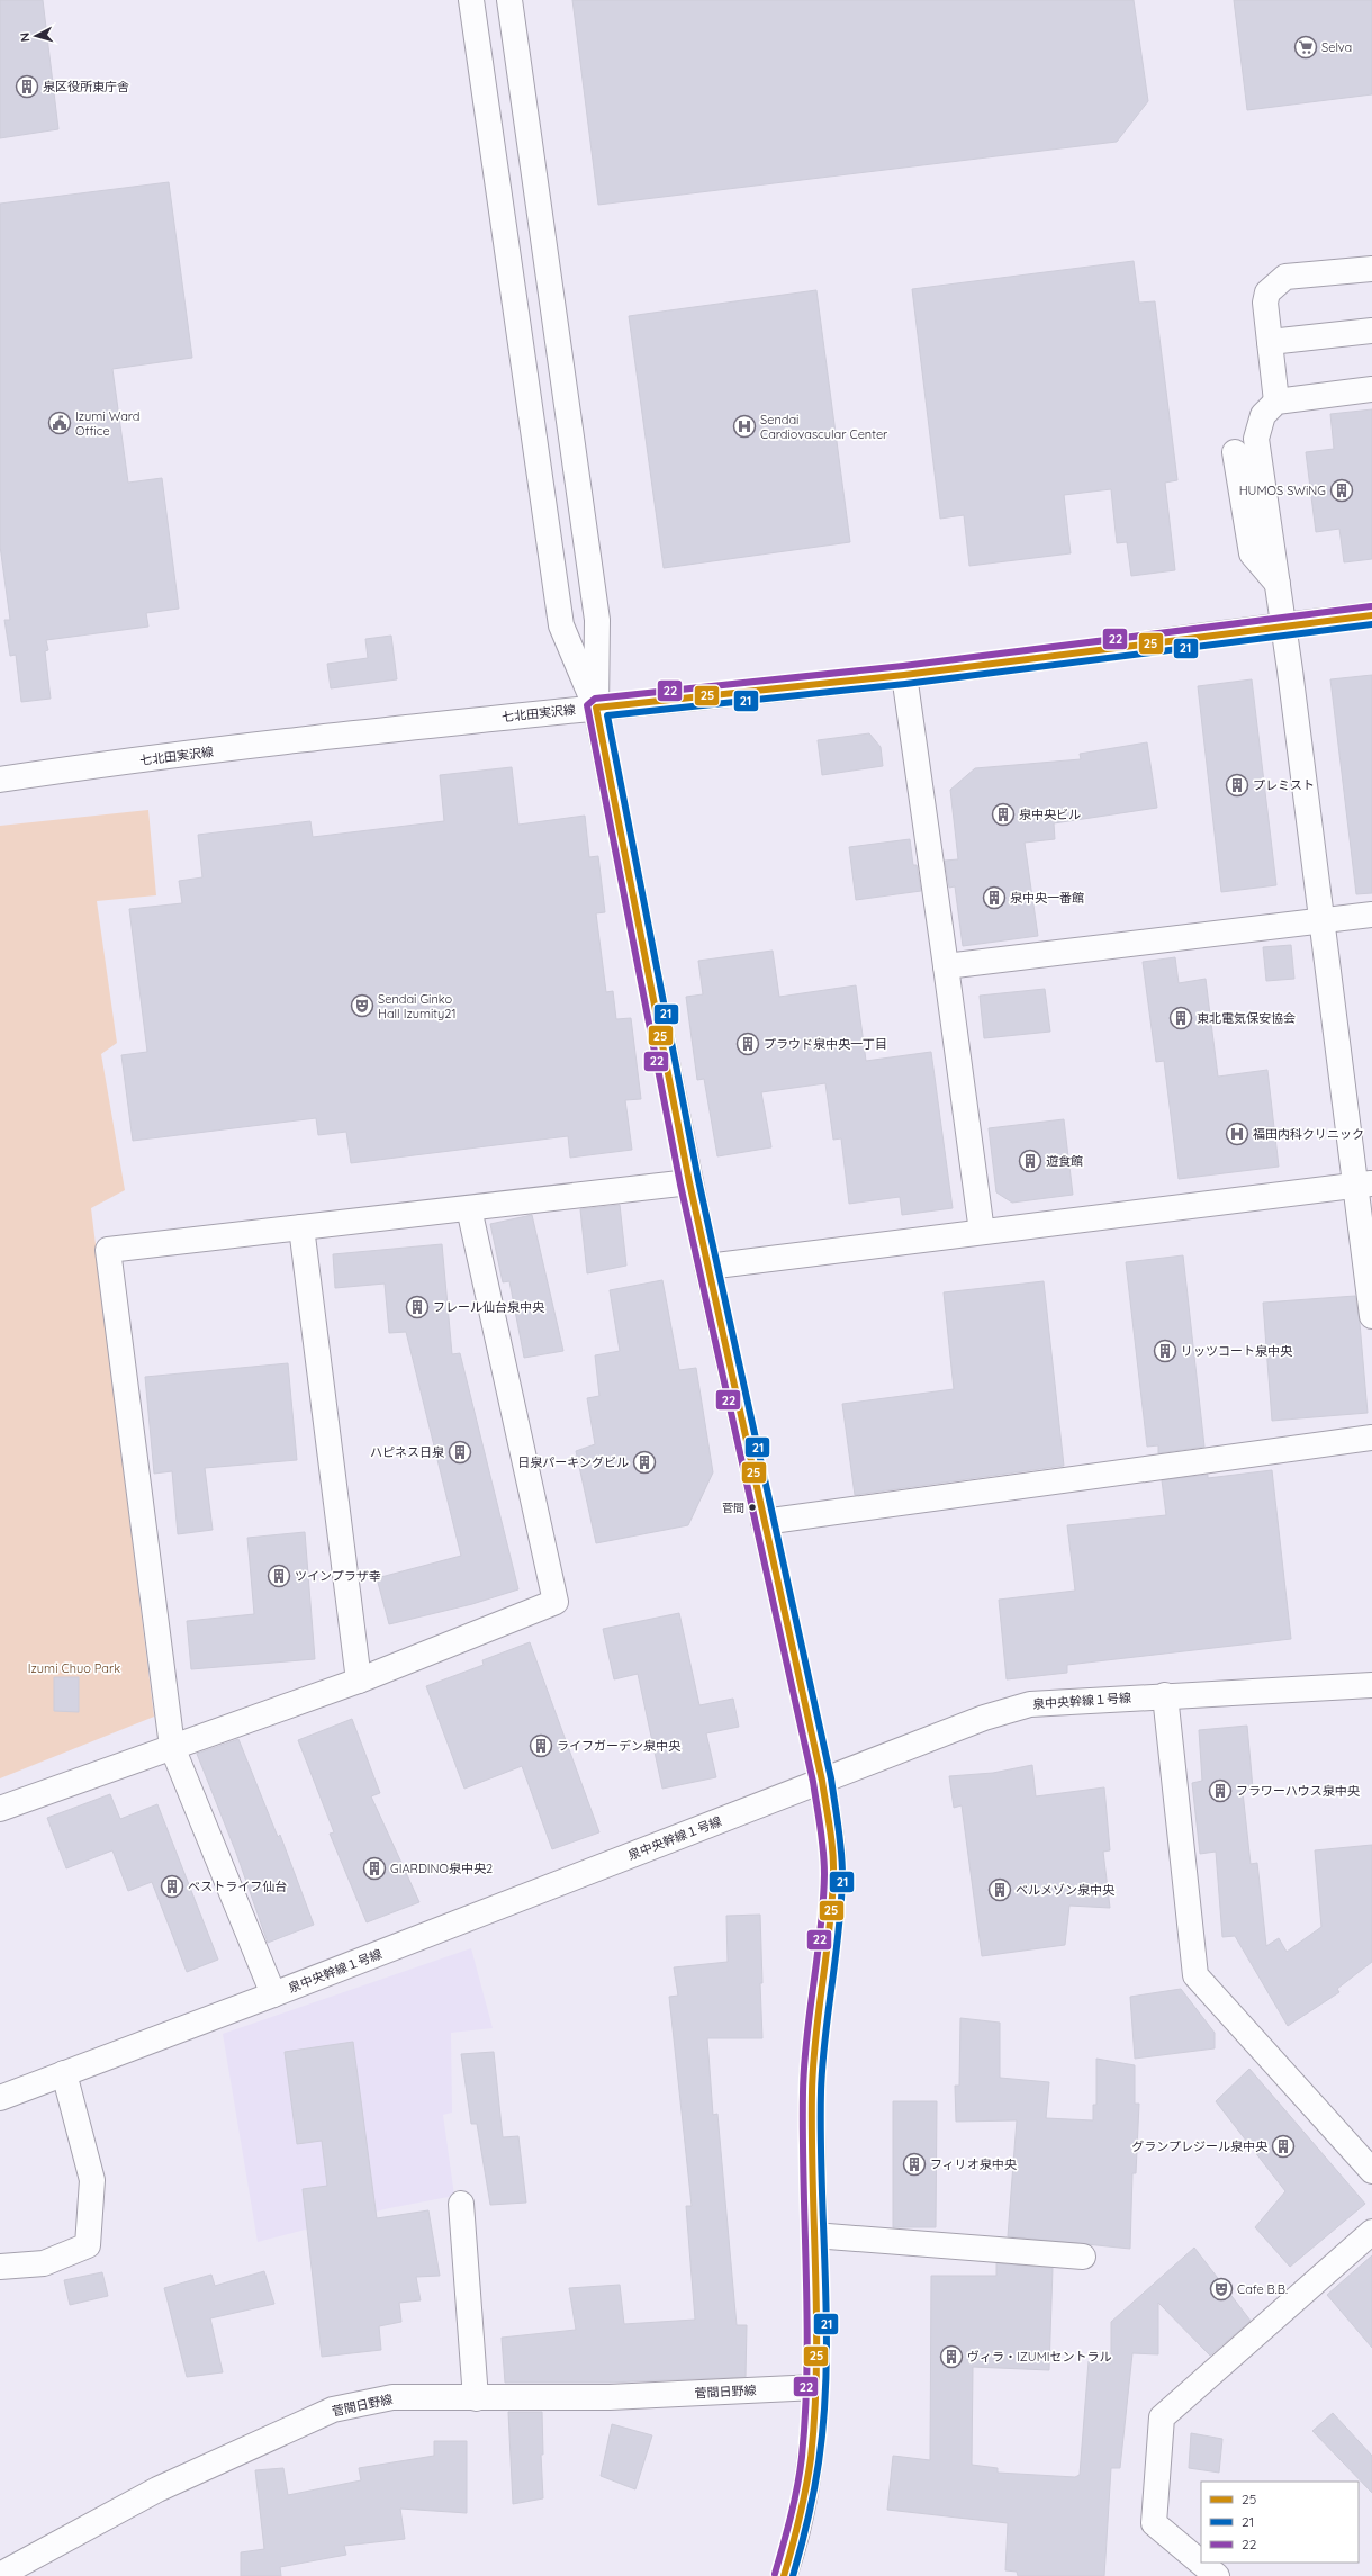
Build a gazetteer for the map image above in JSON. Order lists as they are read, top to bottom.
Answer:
{
  "streets": {
    "street": ["七北田実沢線", "泉中央幹線１号線", "菅間日野線"]
  },
  "parks": ["Izumi Chuo Park"],
  "places": {
    "supermarket": ["Selva"],
    "building": [
      "泉区役所東庁舎",
      "HUMOS SWiNG",
      "プレミスト",
      "泉中央ビル",
      "泉中央一番館",
      "東北電気保安協会",
      "プラウド泉中央一丁目",
      "遊食館",
      "フレール仙台泉中央",
      "リッツコート泉中央",
      "ハピネス日泉",
      "日泉パーキングビル",
      "ツインプラザ幸",
      "ライフガーデン泉中央",
      "フラワーハウス泉中央",
      "GIARDINO泉中央2",
      "ベストライフ仙台",
      "ベルメゾン泉中央",
      "グランプレジール泉中央",
      "フィリオ泉中央",
      "ヴィラ・IZUMIセントラル"
    ],
    "public building": ["Izumi Ward Office"],
    "hospital": ["Sendai Cardiovascular Center", "福田内科クリニック"],
    "theatre": ["Sendai Ginko Hall Izumity21", "Cafe B.B."],
    "other": ["菅間"]
  },
  "lines": ["transit line 22", "transit line 25", "transit line 21"],
  "legend": ["25", "21", "22"],
  "north": "left"
}
